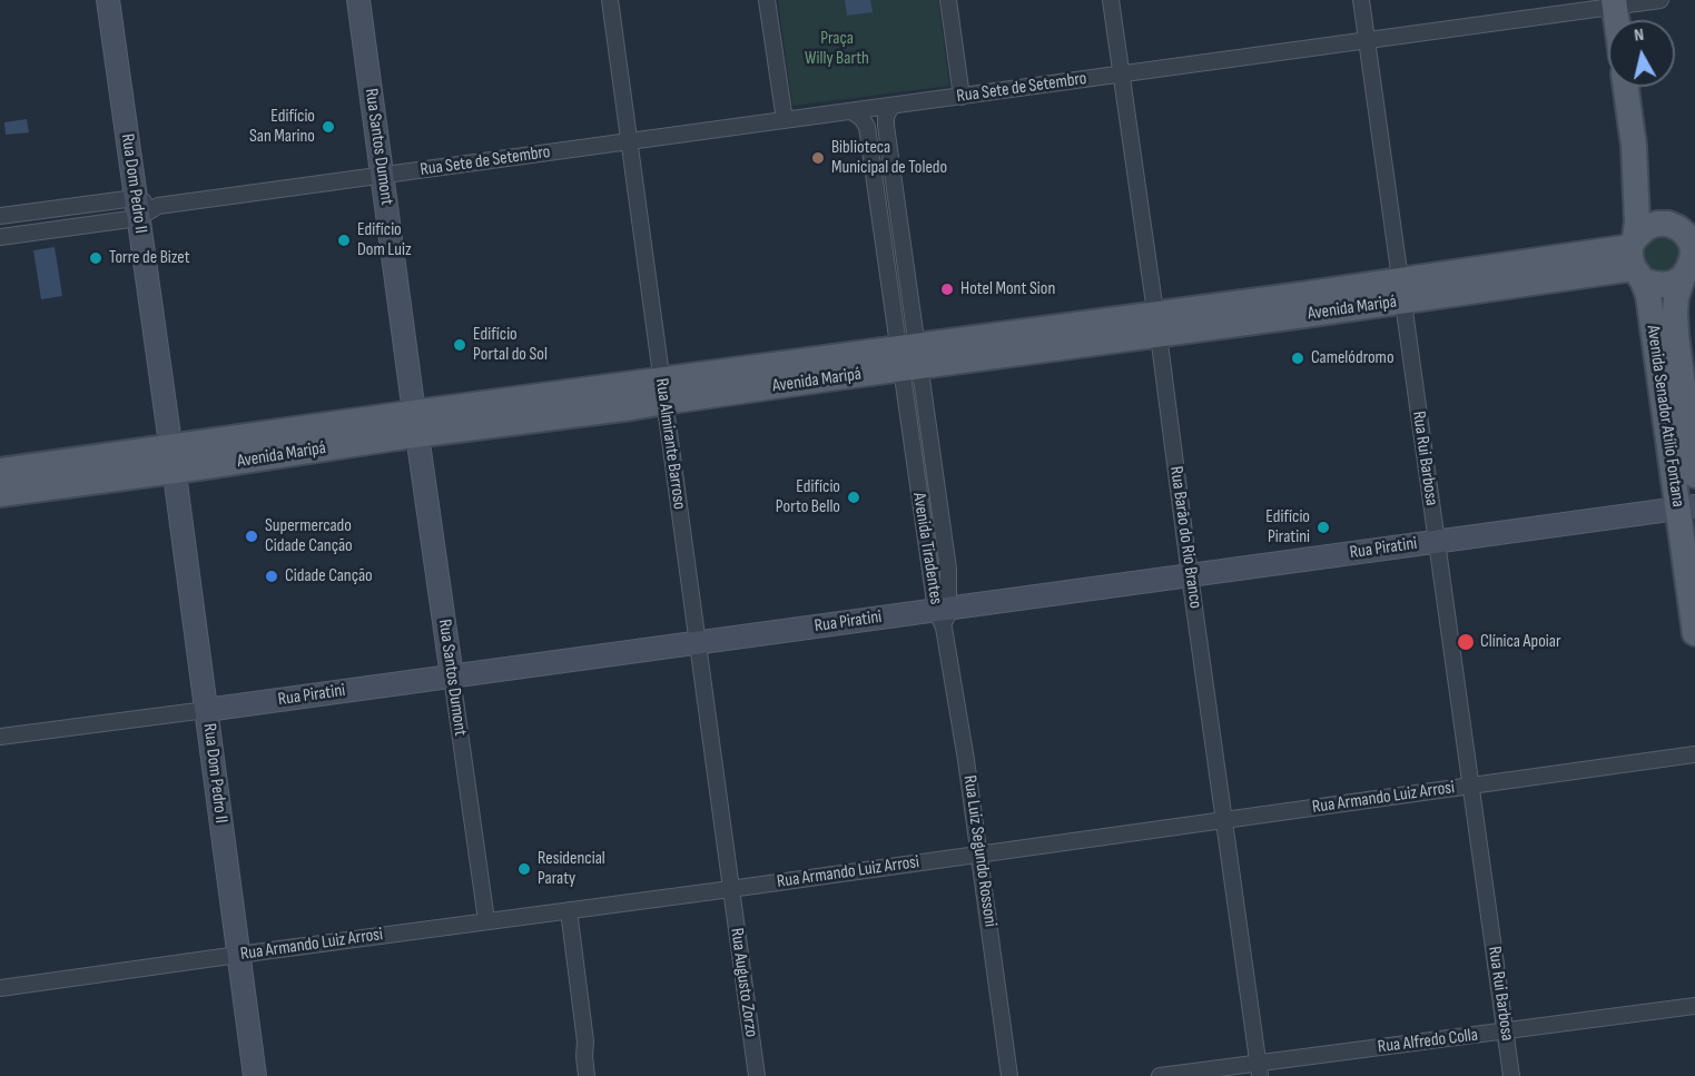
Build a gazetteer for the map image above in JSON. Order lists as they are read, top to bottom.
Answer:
{
  "streets": {
    "main road": ["Avenida Maripá", "Avenida Senador Atílio Fontana"],
    "street": [
      "Rua Sete de Setembro",
      "Rua Santos Dumont",
      "Rua Dom Pedro II",
      "Rua Almirante Barroso",
      "Rua Rui Barbosa",
      "Rua Barão do Rio Branco",
      "Avenida Tiradentes",
      "Rua Piratini",
      "Rua Armando Luiz Arrosi",
      "Rua Luiz Segundo Rossoni",
      "Rua Augusto Zorzo",
      "Rua Alfredo Colla"
    ]
  },
  "crossings": [
    ["Rua Sete de Setembro", "Rua Santos Dumont"],
    ["Rua Sete de Setembro", "Rua Dom Pedro II"],
    ["Rua Sete de Setembro", "Rua Almirante Barroso"],
    ["Rua Sete de Setembro", "Rua Rui Barbosa"],
    ["Rua Sete de Setembro", "Rua Barão do Rio Branco"],
    ["Rua Sete de Setembro", "Avenida Tiradentes"],
    ["Rua Santos Dumont", "Avenida Maripá"],
    ["Rua Santos Dumont", "Rua Piratini"],
    ["Rua Santos Dumont", "Rua Armando Luiz Arrosi"],
    ["Rua Dom Pedro II", "Avenida Maripá"],
    ["Rua Dom Pedro II", "Rua Piratini"],
    ["Rua Dom Pedro II", "Rua Armando Luiz Arrosi"],
    ["Avenida Maripá", "Avenida Senador Atílio Fontana"],
    ["Avenida Maripá", "Rua Almirante Barroso"],
    ["Avenida Maripá", "Rua Rui Barbosa"],
    ["Avenida Maripá", "Rua Barão do Rio Branco"],
    ["Avenida Maripá", "Avenida Tiradentes"],
    ["Avenida Senador Atílio Fontana", "Rua Piratini"],
    ["Rua Almirante Barroso", "Rua Piratini"],
    ["Rua Almirante Barroso", "Rua Armando Luiz Arrosi"],
    ["Rua Almirante Barroso", "Rua Augusto Zorzo"],
    ["Rua Rui Barbosa", "Rua Piratini"],
    ["Rua Rui Barbosa", "Rua Armando Luiz Arrosi"],
    ["Rua Rui Barbosa", "Rua Alfredo Colla"],
    ["Rua Barão do Rio Branco", "Rua Piratini"],
    ["Rua Barão do Rio Branco", "Rua Armando Luiz Arrosi"],
    ["Rua Barão do Rio Branco", "Rua Alfredo Colla"],
    ["Avenida Tiradentes", "Rua Piratini"],
    ["Avenida Tiradentes", "Rua Luiz Segundo Rossoni"],
    ["Rua Piratini", "Rua Luiz Segundo Rossoni"],
    ["Rua Armando Luiz Arrosi", "Rua Luiz Segundo Rossoni"],
    ["Rua Armando Luiz Arrosi", "Rua Augusto Zorzo"]
  ],
  "parks": ["Praça Willy Barth"],
  "places": [
    "Edifício San Marino",
    "Biblioteca Municipal de Toledo",
    "Edifício Dom Luiz",
    "Torre de Bizet",
    "Hotel Mont Sion",
    "Edifício Portal do Sol",
    "Camelódromo",
    "Edifício Porto Bello",
    "Edifício Piratini",
    "Supermercado Cidade Canção",
    "Cidade Canção",
    "Clínica Apoiar",
    "Residencial Paraty"
  ],
  "north": "top"
}
